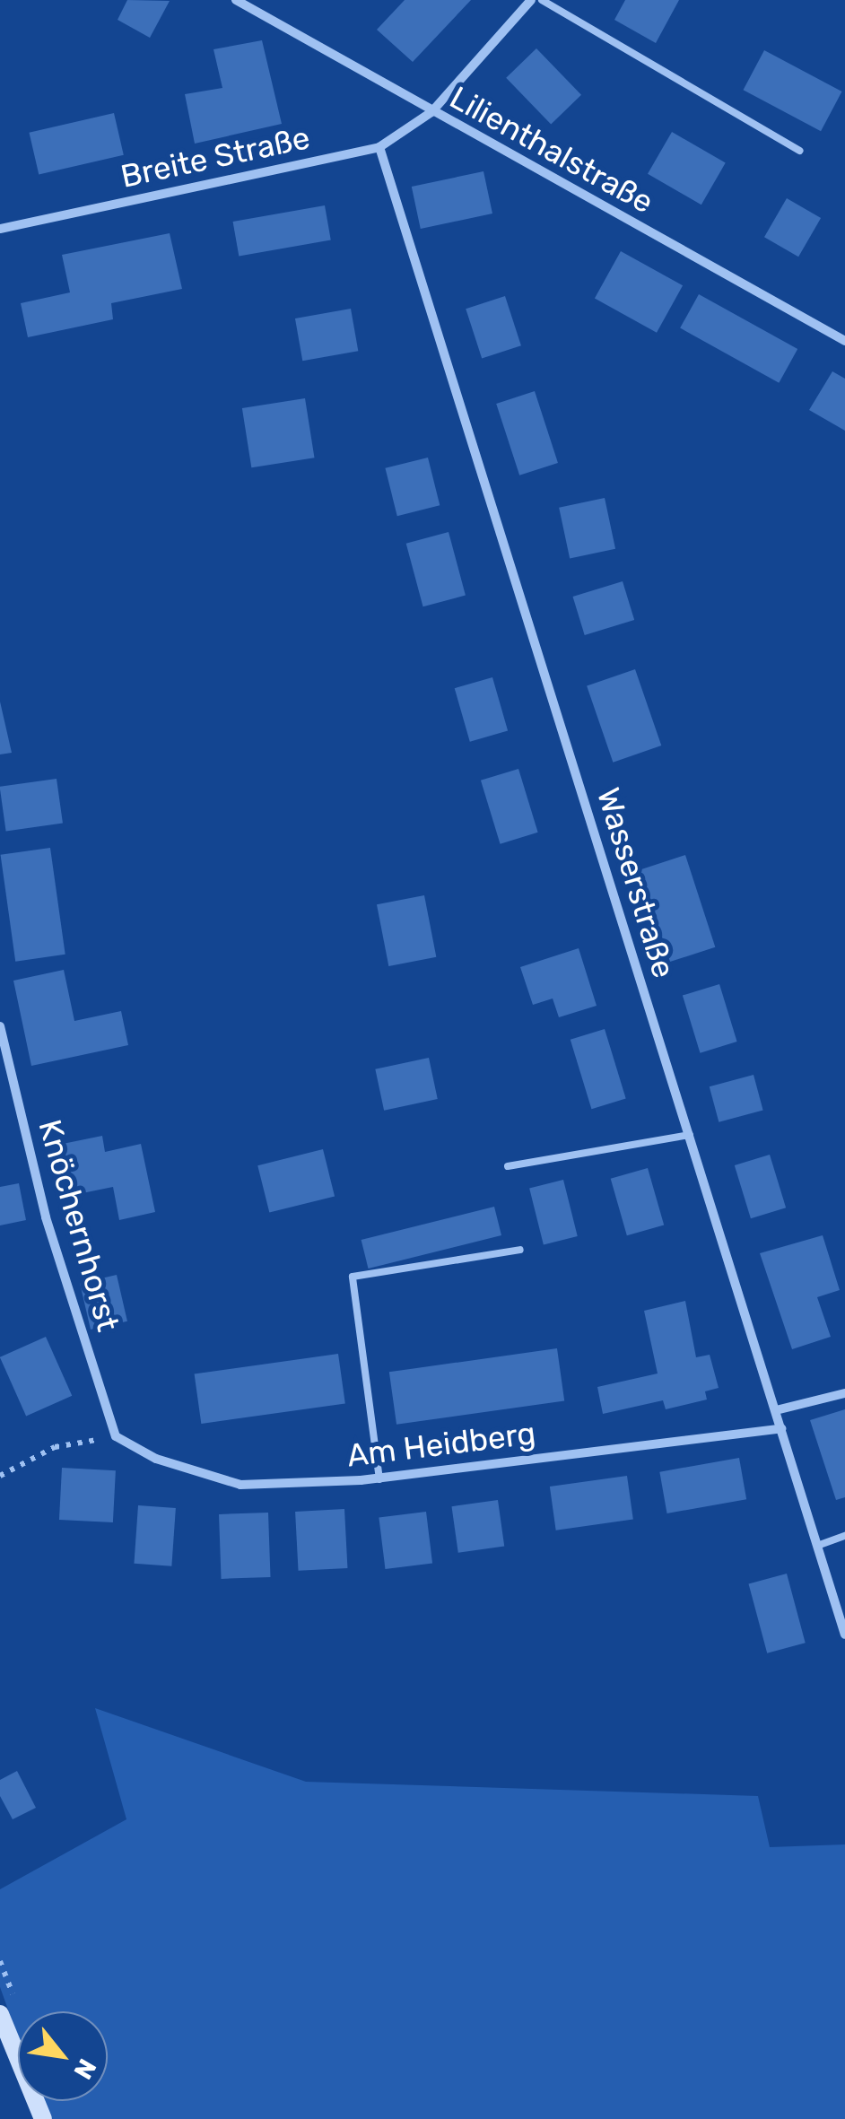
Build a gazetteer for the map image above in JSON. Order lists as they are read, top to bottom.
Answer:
{
  "streets": {
    "street": [
      "Lilienthalstraße",
      "Breite Straße",
      "Wasserstraße",
      "Knöchernhorst",
      "Am Heidberg"
    ]
  },
  "crossings": [
    ["Lilienthalstraße", "Breite Straße"],
    ["Breite Straße", "Wasserstraße"],
    ["Wasserstraße", "Am Heidberg"],
    ["Knöchernhorst", "Am Heidberg"]
  ],
  "north": "bottom right"
}
